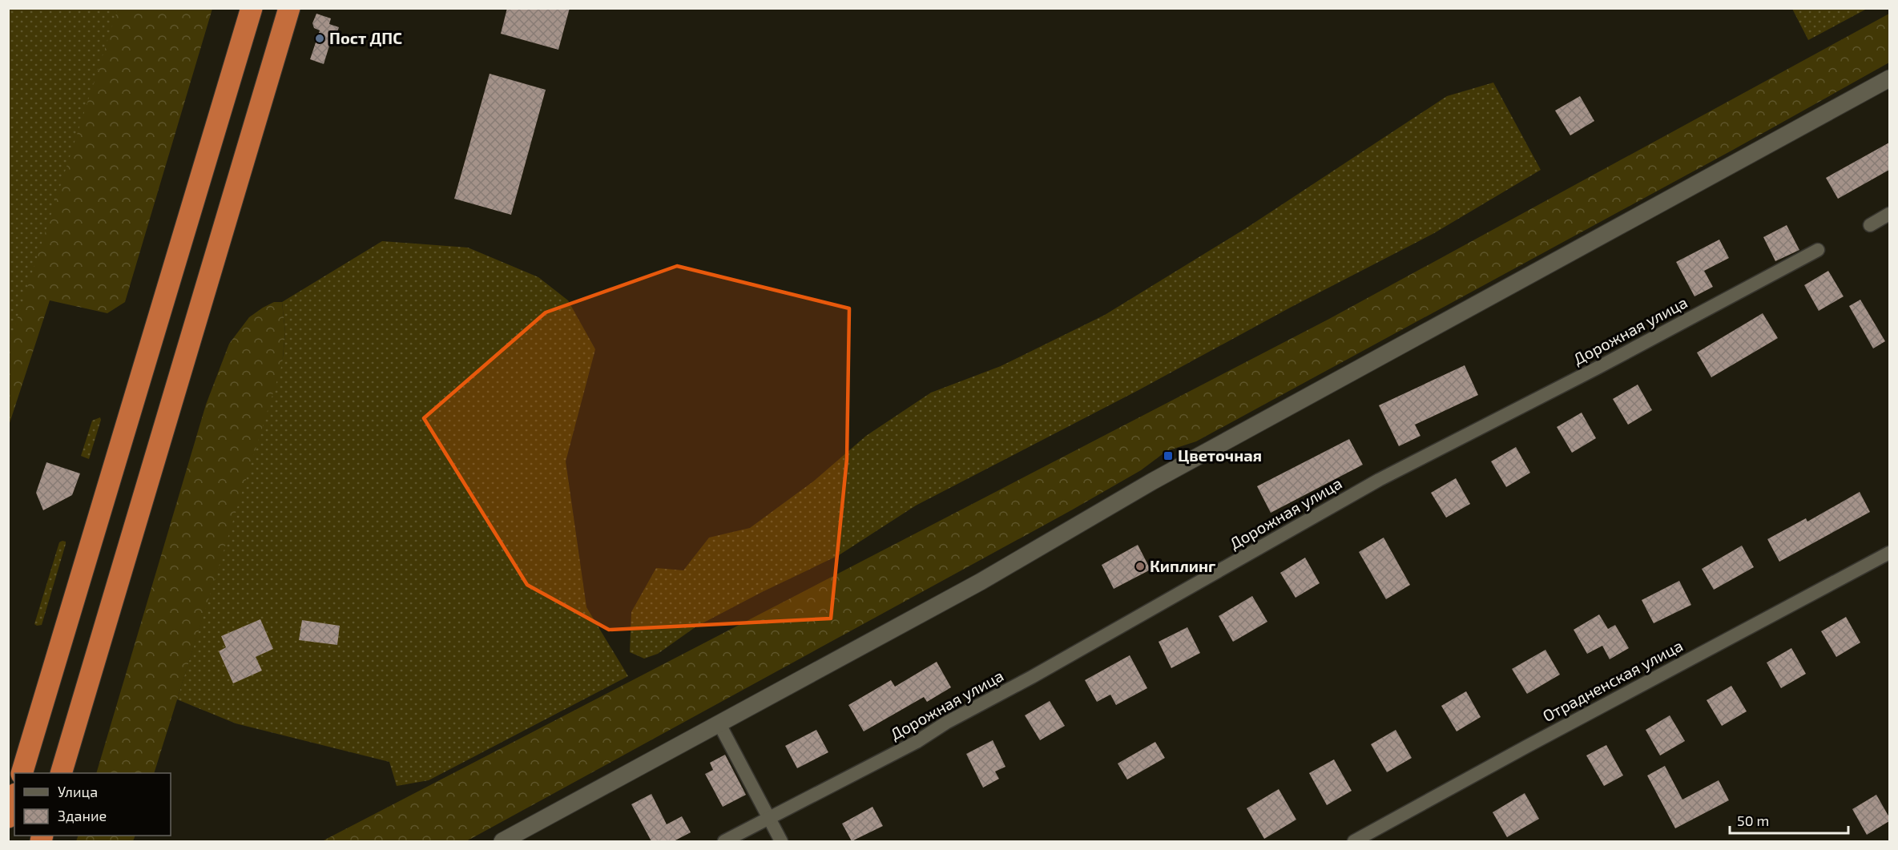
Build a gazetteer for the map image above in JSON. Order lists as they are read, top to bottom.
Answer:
{
  "streets": {
    "street": ["Дорожная улица", "Отрадненская улица"]
  },
  "places": {
    "other": ["Пост ДПС", "Киплинг"],
    "transit": ["Цветочная"]
  },
  "legend": ["Улица", "Здание"],
  "scale_bar": "50 m"
}
